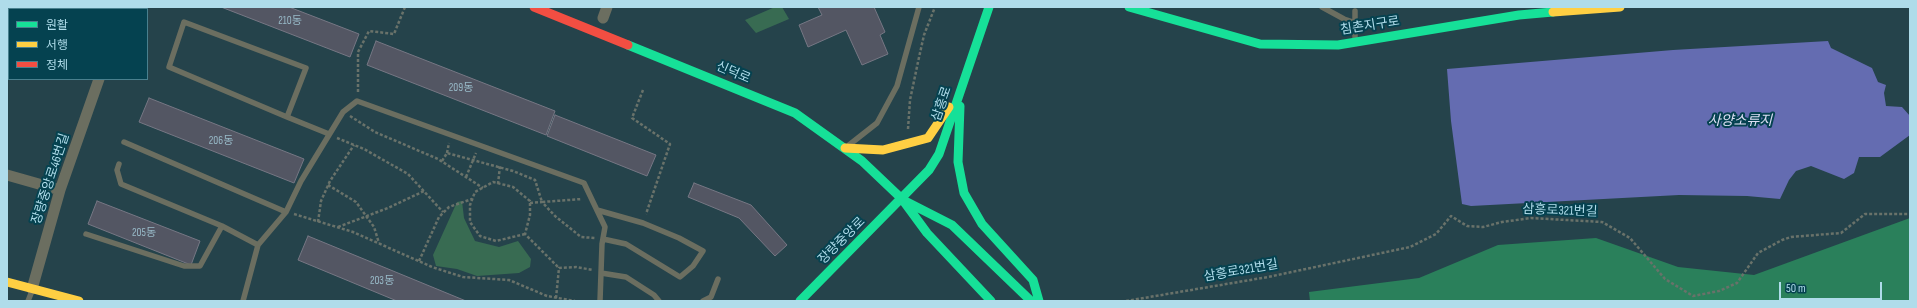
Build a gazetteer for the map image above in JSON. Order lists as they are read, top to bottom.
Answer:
{
  "streets": {
    "main road": [
      "침촌지구로",
      "신덕로",
      "삼흥로",
      "장량중앙로"
    ],
    "street": ["장량중앙로46번길"],
    "path": ["삼흥로321번길"]
  },
  "crossings": [
    ["신덕로", "삼흥로"],
    ["신덕로", "장량중앙로"],
    ["삼흥로", "장량중앙로"]
  ],
  "water": ["사양소류지"],
  "house_numbers": [
    "210동",
    "209동",
    "206동",
    "205동",
    "203동"
  ],
  "legend": ["원활", "서행", "정체"],
  "scale_bar": "50 m"
}
